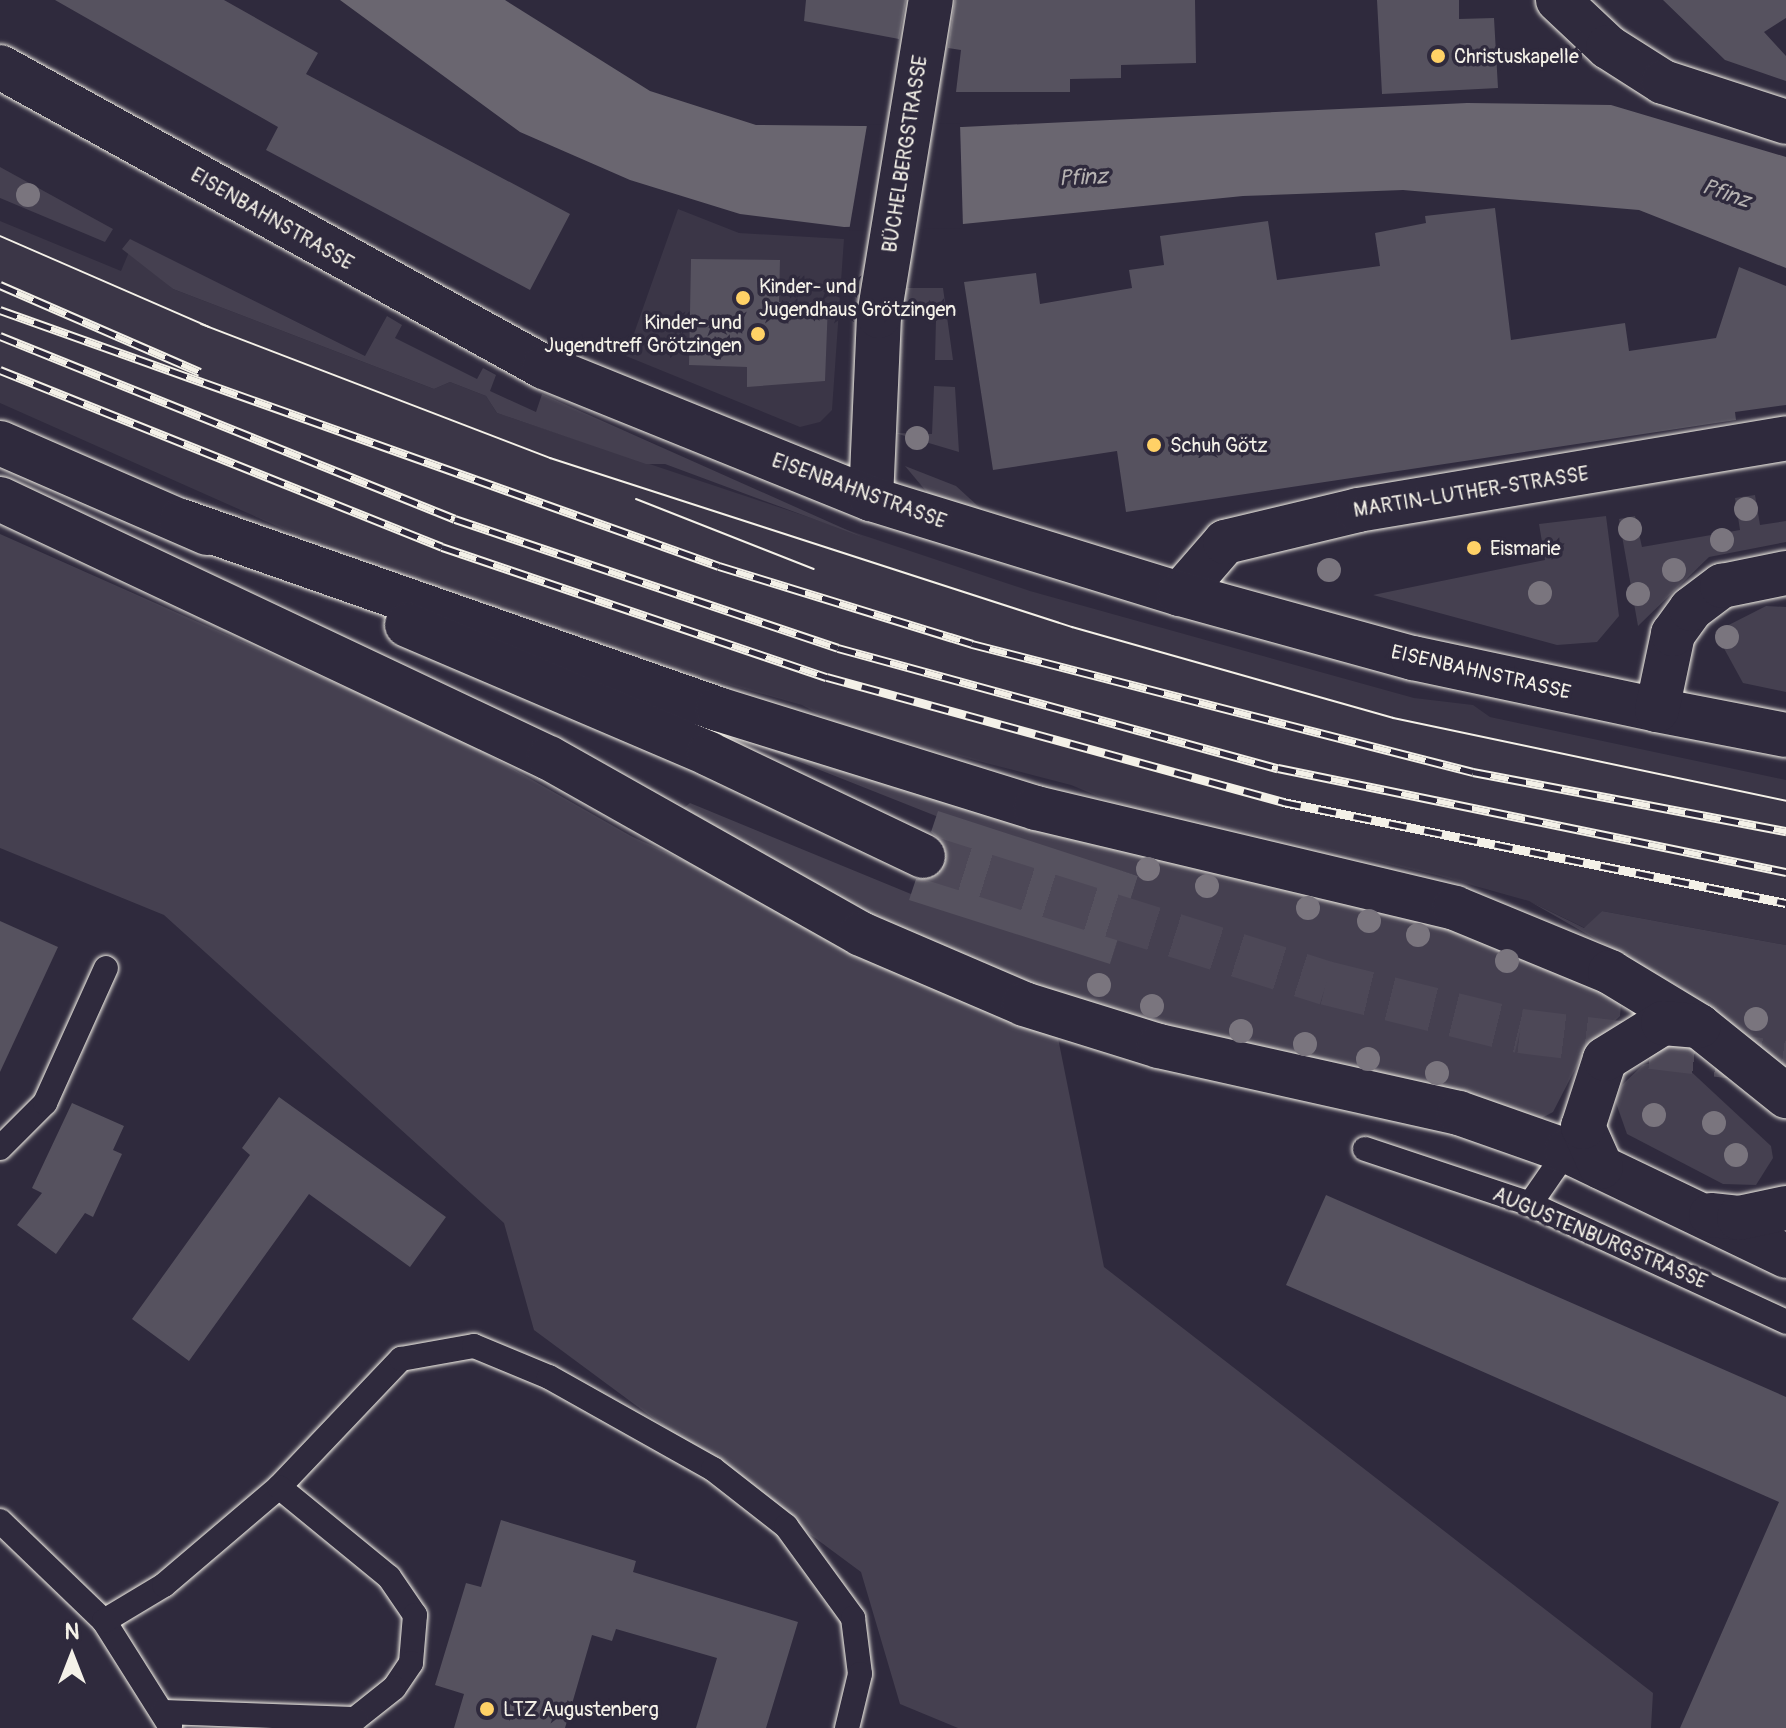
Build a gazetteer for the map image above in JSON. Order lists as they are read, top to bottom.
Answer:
{
  "streets": {
    "main road": ["BÜCHELBERGSTRASSE", "EISENBAHNSTRASSE", "MARTIN-LUTHER-STRASSE"],
    "lane": ["AUGUSTENBURGSTRASSE"]
  },
  "crossings": [
    ["BÜCHELBERGSTRASSE", "EISENBAHNSTRASSE"],
    ["EISENBAHNSTRASSE", "MARTIN-LUTHER-STRASSE"]
  ],
  "water": ["Pfinz"],
  "places": [
    "Christuskapelle",
    "Kinder- und Jugendhaus Grötzingen",
    "Kinder- und Jugendtreff Grötzingen",
    "Schuh Götz",
    "Eismarie",
    "LTZ Augustenberg"
  ],
  "north": "top"
}
